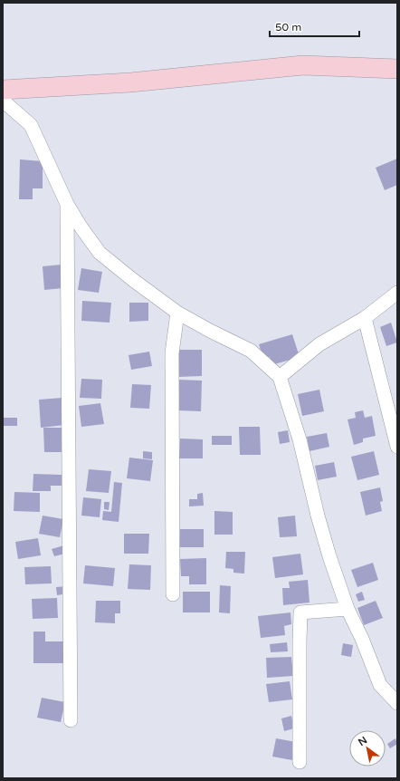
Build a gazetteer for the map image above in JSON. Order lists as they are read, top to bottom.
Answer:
{
  "scale_bar": "50 m",
  "north": "top left"
}
